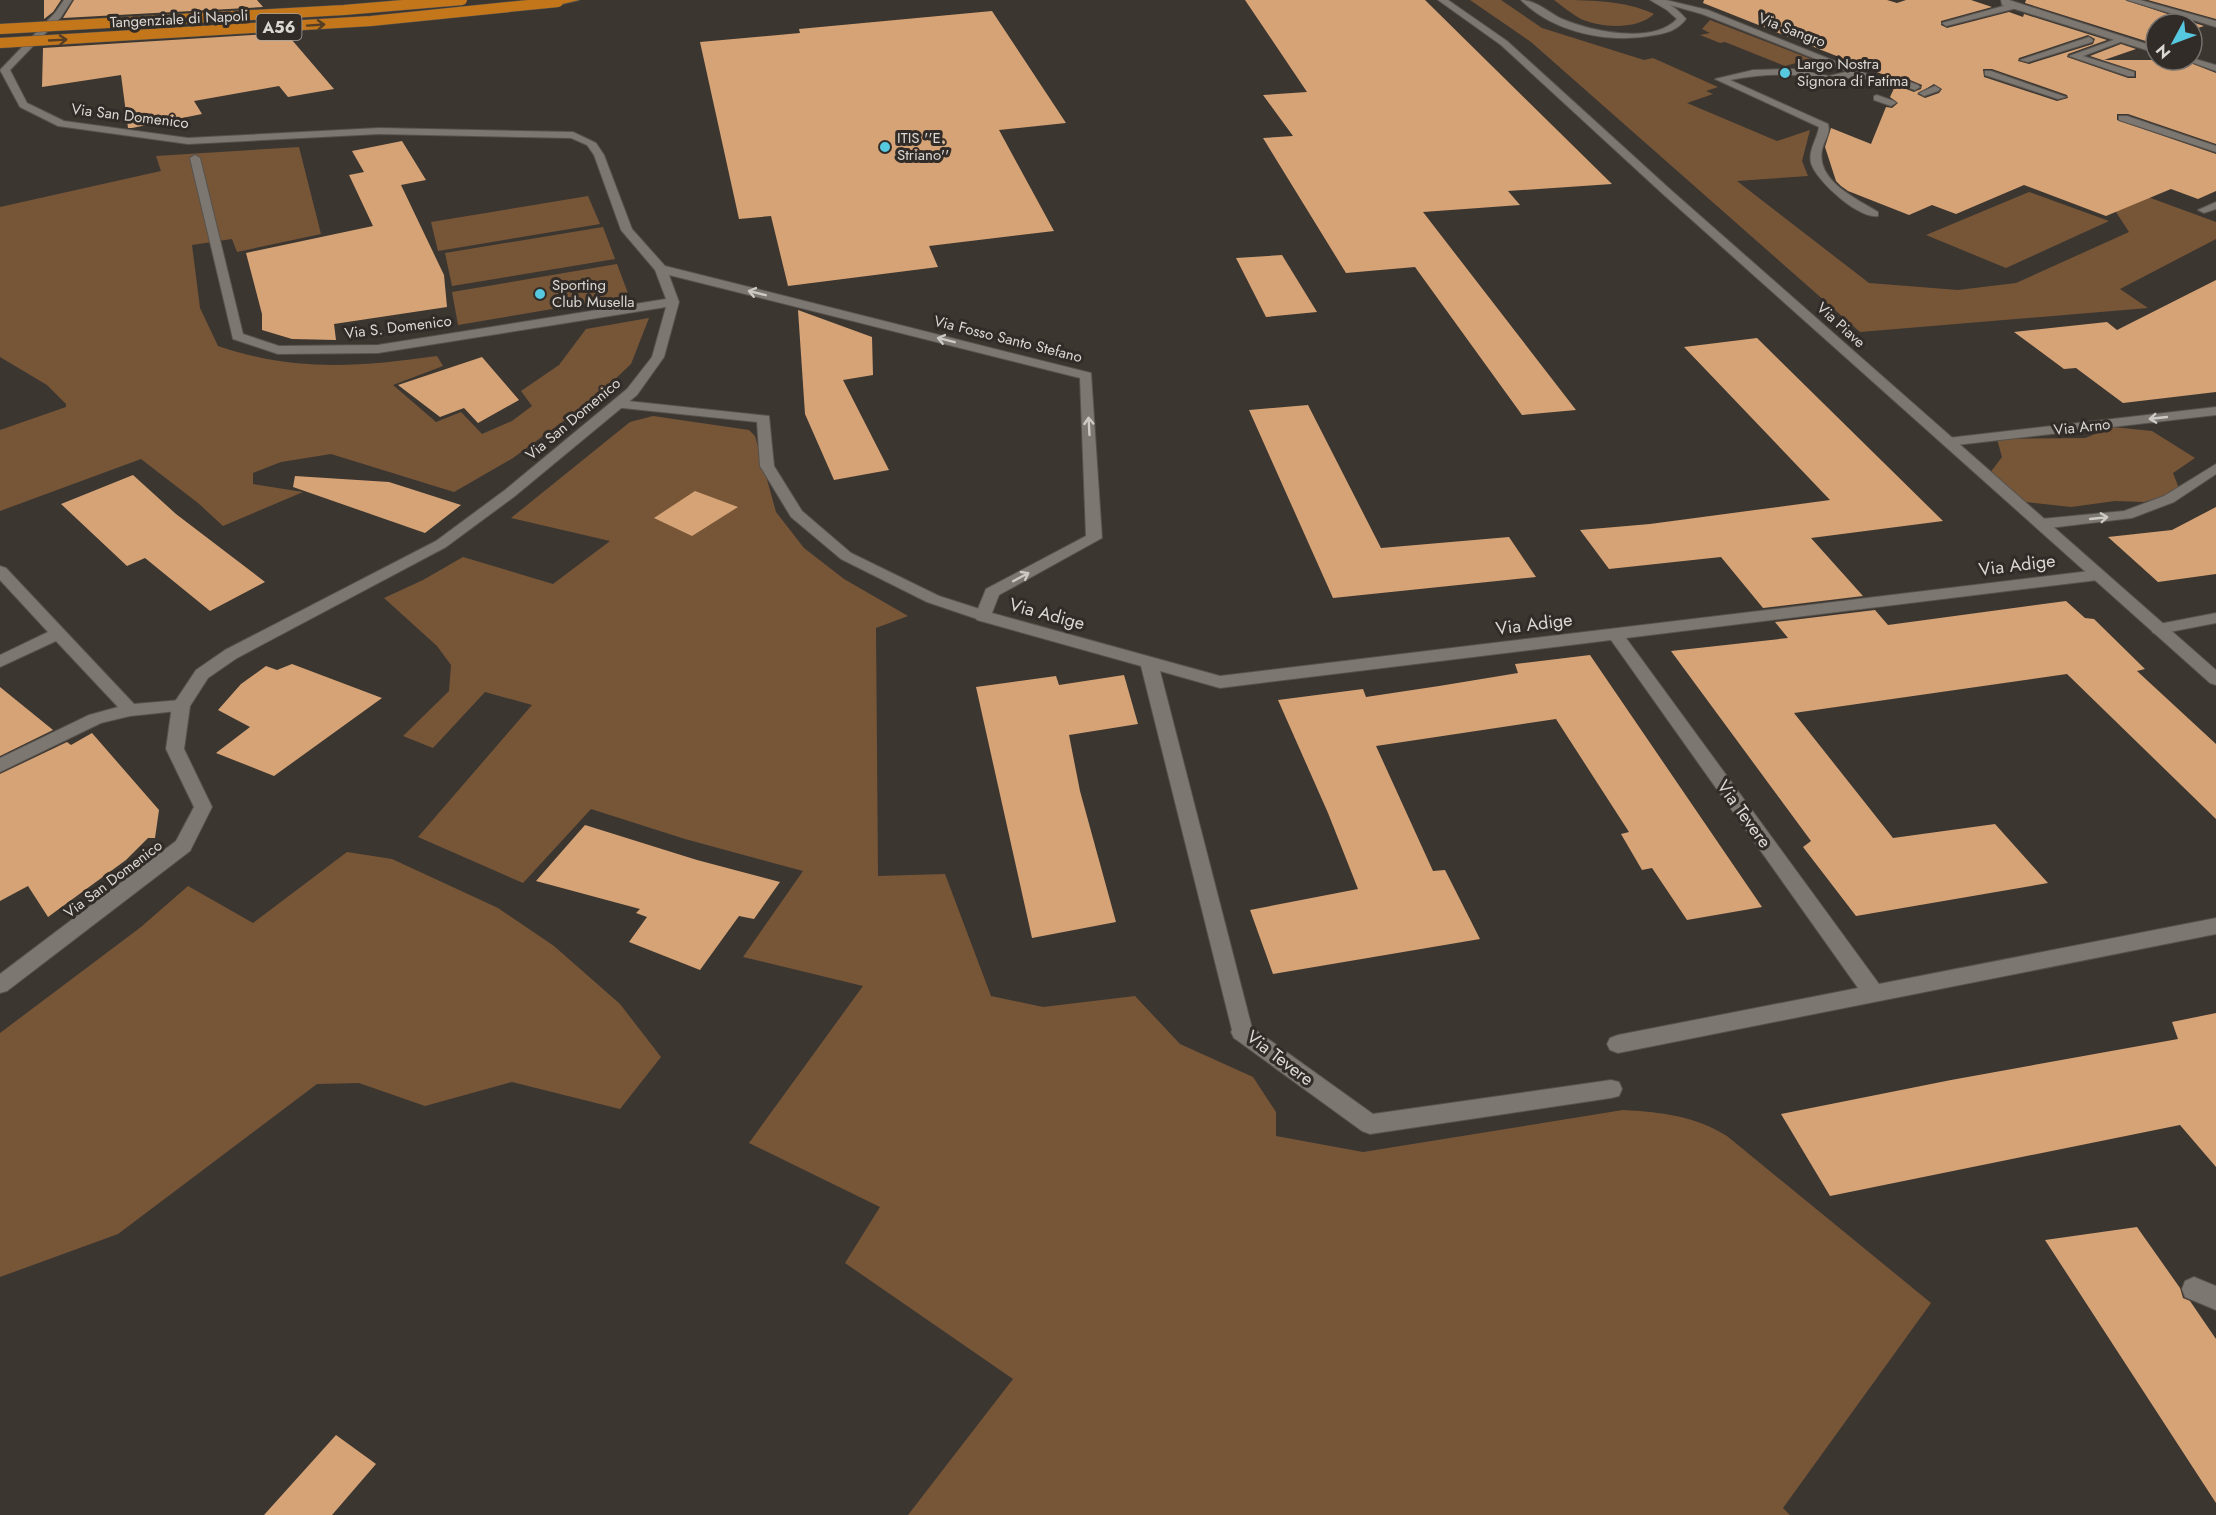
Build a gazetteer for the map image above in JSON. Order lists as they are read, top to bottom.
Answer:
{
  "streets": {
    "highway": ["Tangenziale di Napoli", "A56"],
    "street": [
      "Via Sangro",
      "Via San Domenico",
      "Via Piave",
      "Via S. Domenico",
      "Via Fosso Santo Stefano",
      "Via Arno",
      "Via Adige",
      "Via Tevere"
    ]
  },
  "crossings": [
    ["Via San Domenico", "Via S. Domenico"],
    ["Via San Domenico", "Via Fosso Santo Stefano"],
    ["Via San Domenico", "Via Adige"],
    ["Via Piave", "Via Arno"],
    ["Via Piave", "Via Adige"],
    ["Via Fosso Santo Stefano", "Via Adige"],
    ["Via Adige", "Via Tevere"]
  ],
  "places": ["Largo Nostra Signora di Fatima", "ITIS ''E. Striano''", "Sporting Club Musella"],
  "north": "bottom left"
}
